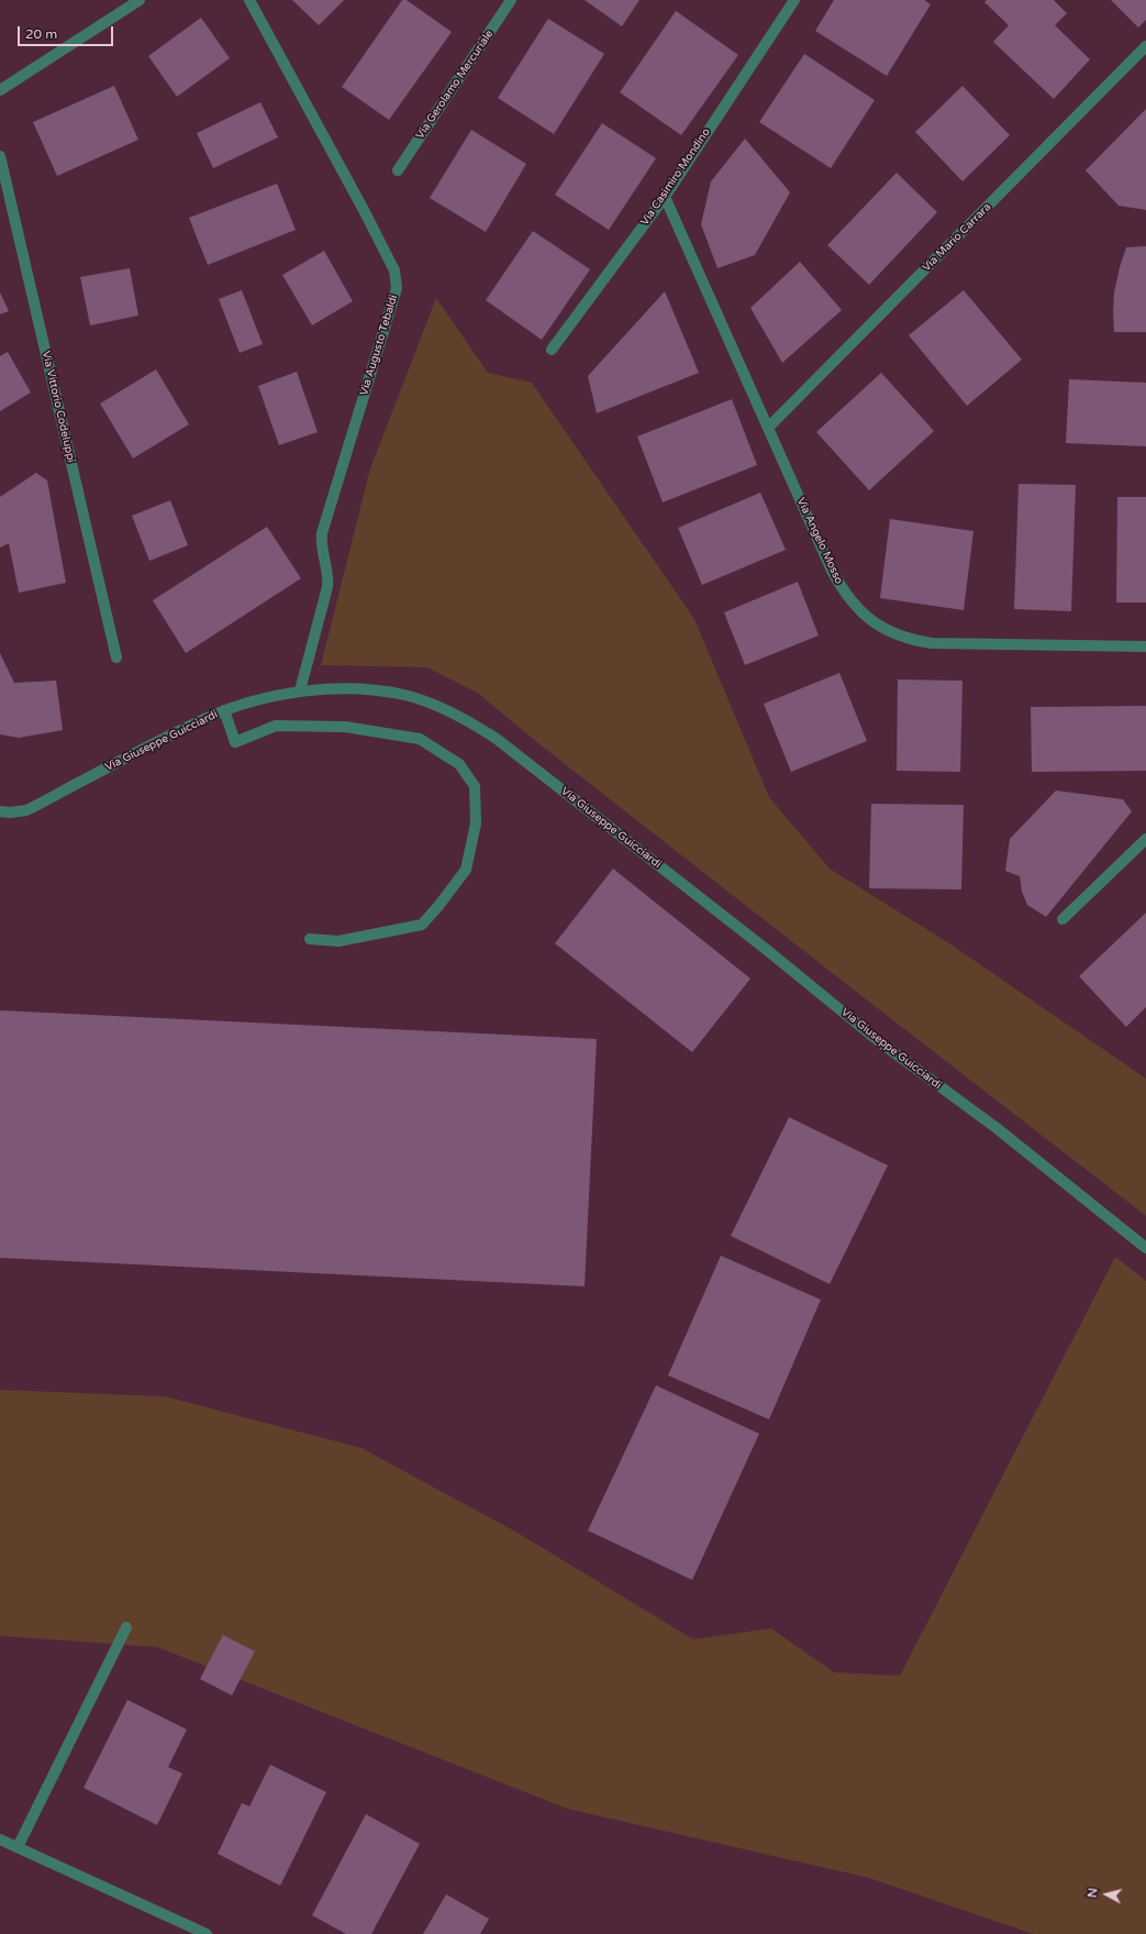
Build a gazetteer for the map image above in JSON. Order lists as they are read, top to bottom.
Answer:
{
  "streets": {
    "street": [
      "Via Gerolamo Mercuriale",
      "Via Casimiro Mondino",
      "Via Mario Carrara",
      "Via Augusto Tebaldi",
      "Via Vittorio Codeluppi",
      "Via Angelo Mosso",
      "Via Giuseppe Guicciardi"
    ]
  },
  "crossings": [
    ["Via Casimiro Mondino", "Via Angelo Mosso"],
    ["Via Mario Carrara", "Via Angelo Mosso"],
    ["Via Augusto Tebaldi", "Via Giuseppe Guicciardi"]
  ],
  "scale_bar": "20 m",
  "north": "left"
}
